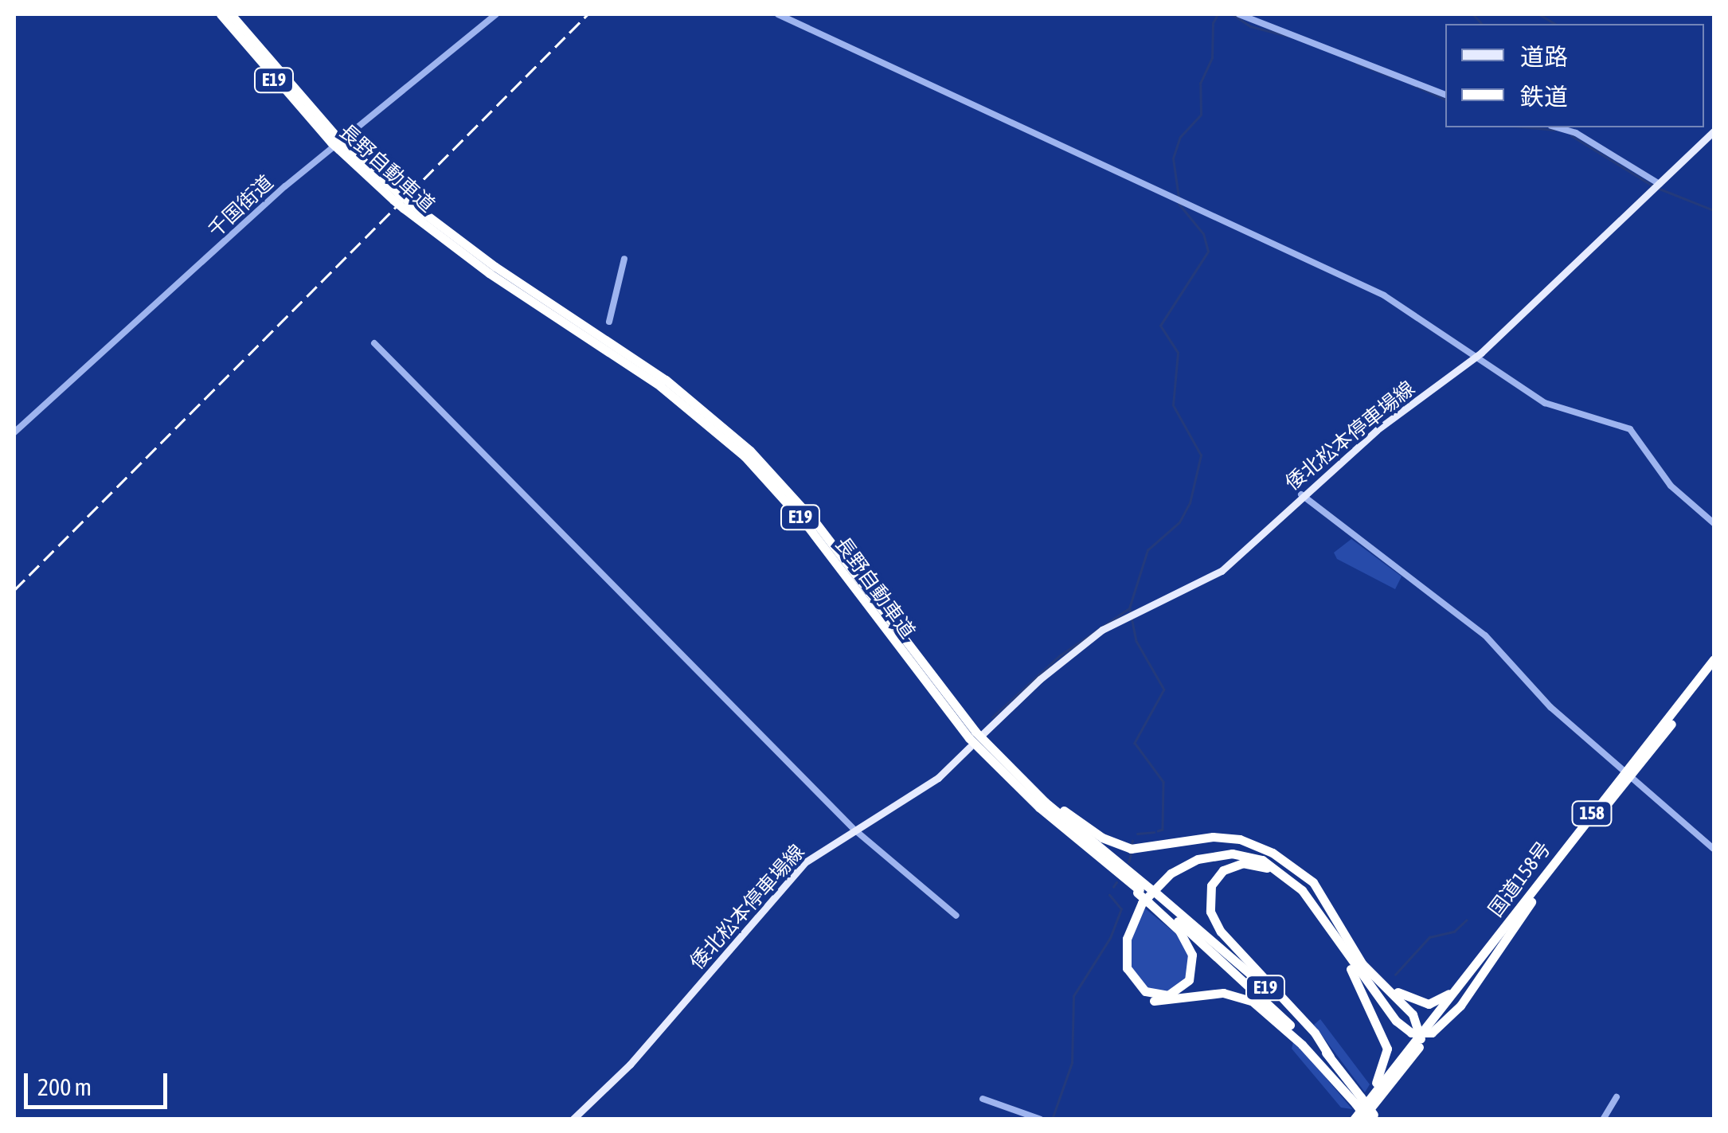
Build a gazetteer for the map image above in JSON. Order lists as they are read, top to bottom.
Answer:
{
  "streets": {
    "highway": [
      "E19",
      "長野自動車道",
      "158",
      "国道158号"
    ],
    "main road": ["倭北松本停車場線"],
    "street": ["千国街道"]
  },
  "crossings": [
    ["長野自動車道", "国道158号"]
  ],
  "legend": ["道路", "鉄道"],
  "scale_bar": "200 m"
}
